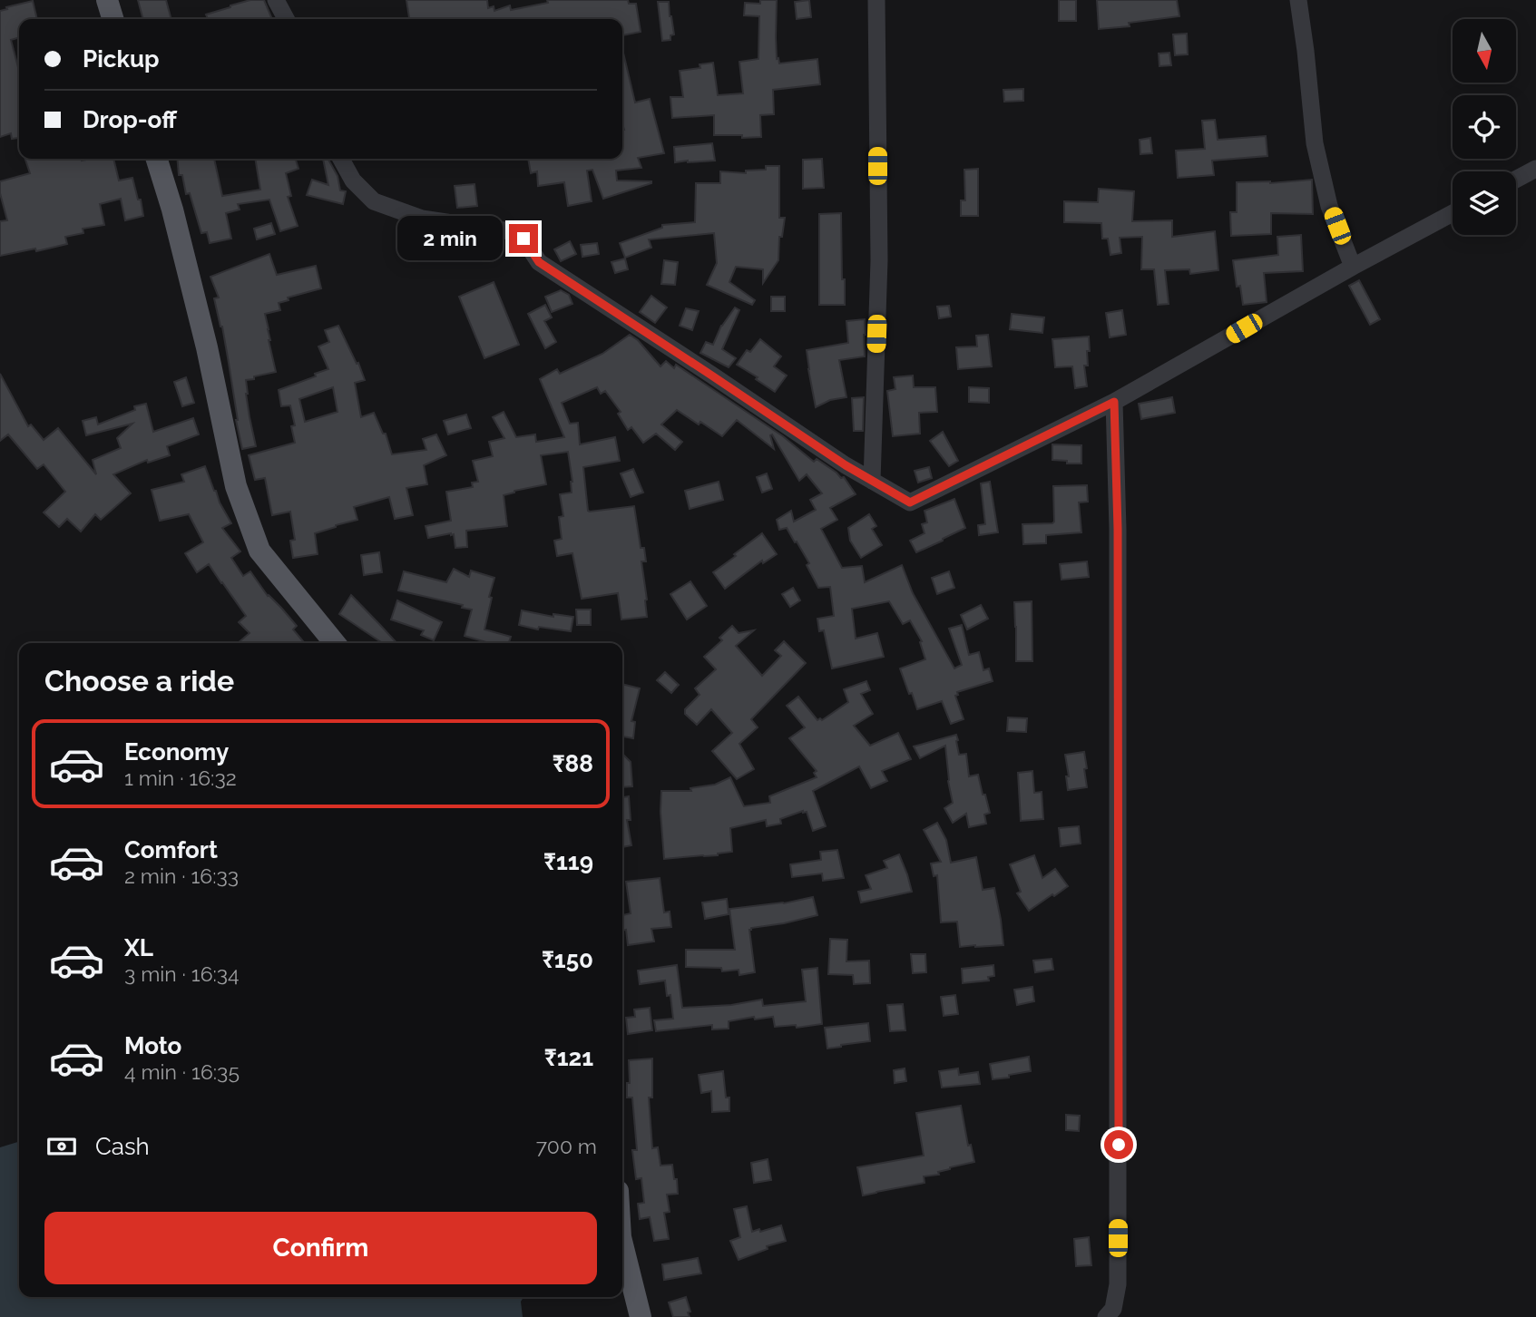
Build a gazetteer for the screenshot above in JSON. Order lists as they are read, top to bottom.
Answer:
{
  "north": "bottom",
  "page": {
    "banner": ["Pickup", "Drop-off"],
    "bubble": "2 min",
    "heading": "Choose a ride",
    "list": [
      {
        "name": "Economy",
        "note": "1 min · 16:32",
        "value": "₹88"
      },
      {
        "name": "Comfort",
        "note": "2 min · 16:33",
        "value": "₹119"
      },
      {
        "name": "XL",
        "note": "3 min · 16:34",
        "value": "₹150"
      },
      {
        "name": "Moto",
        "note": "4 min · 16:35",
        "value": "₹121"
      }
    ],
    "pay": ["Cash", "700 m"],
    "buttons": "Confirm"
  }
}
